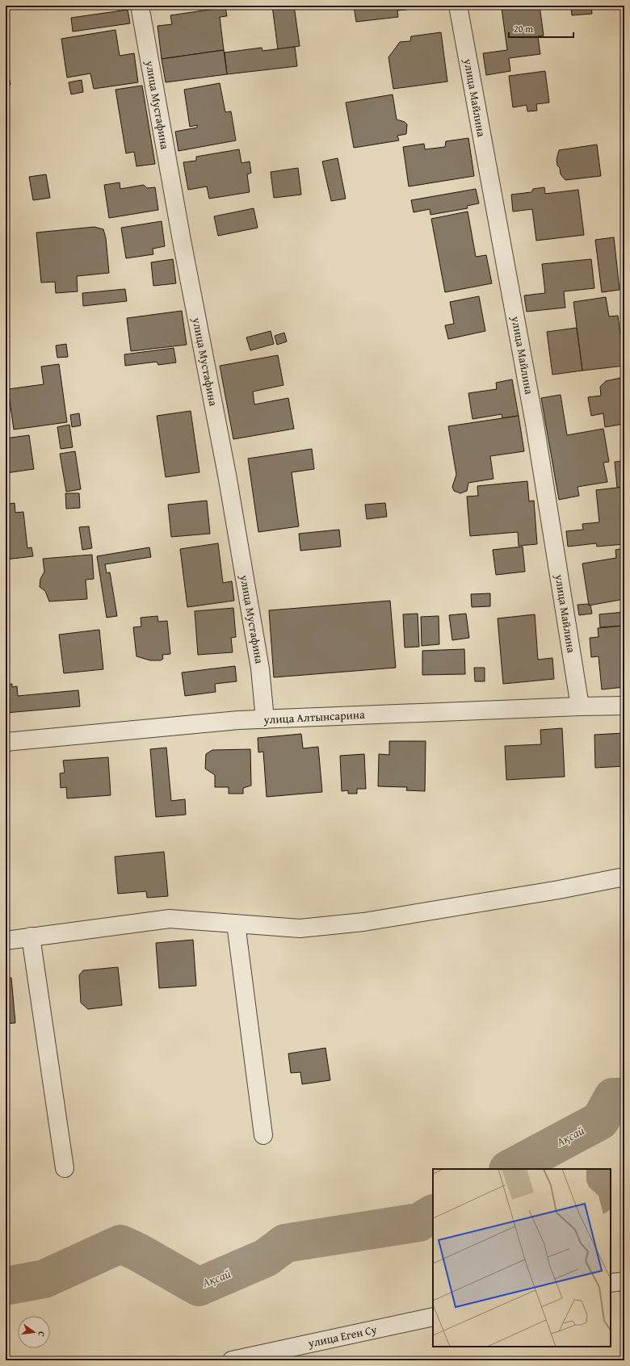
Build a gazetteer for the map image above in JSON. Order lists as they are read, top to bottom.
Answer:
{
  "streets": {
    "street": [
      "улица Майлина",
      "улица Мустафина",
      "улица Алтынсарина",
      "улица Еген Су"
    ]
  },
  "crossings": [
    ["улица Майлина", "улица Алтынсарина"],
    ["улица Мустафина", "улица Алтынсарина"]
  ],
  "water": ["Ақсай"],
  "scale_bar": "20 m",
  "north": "right"
}
